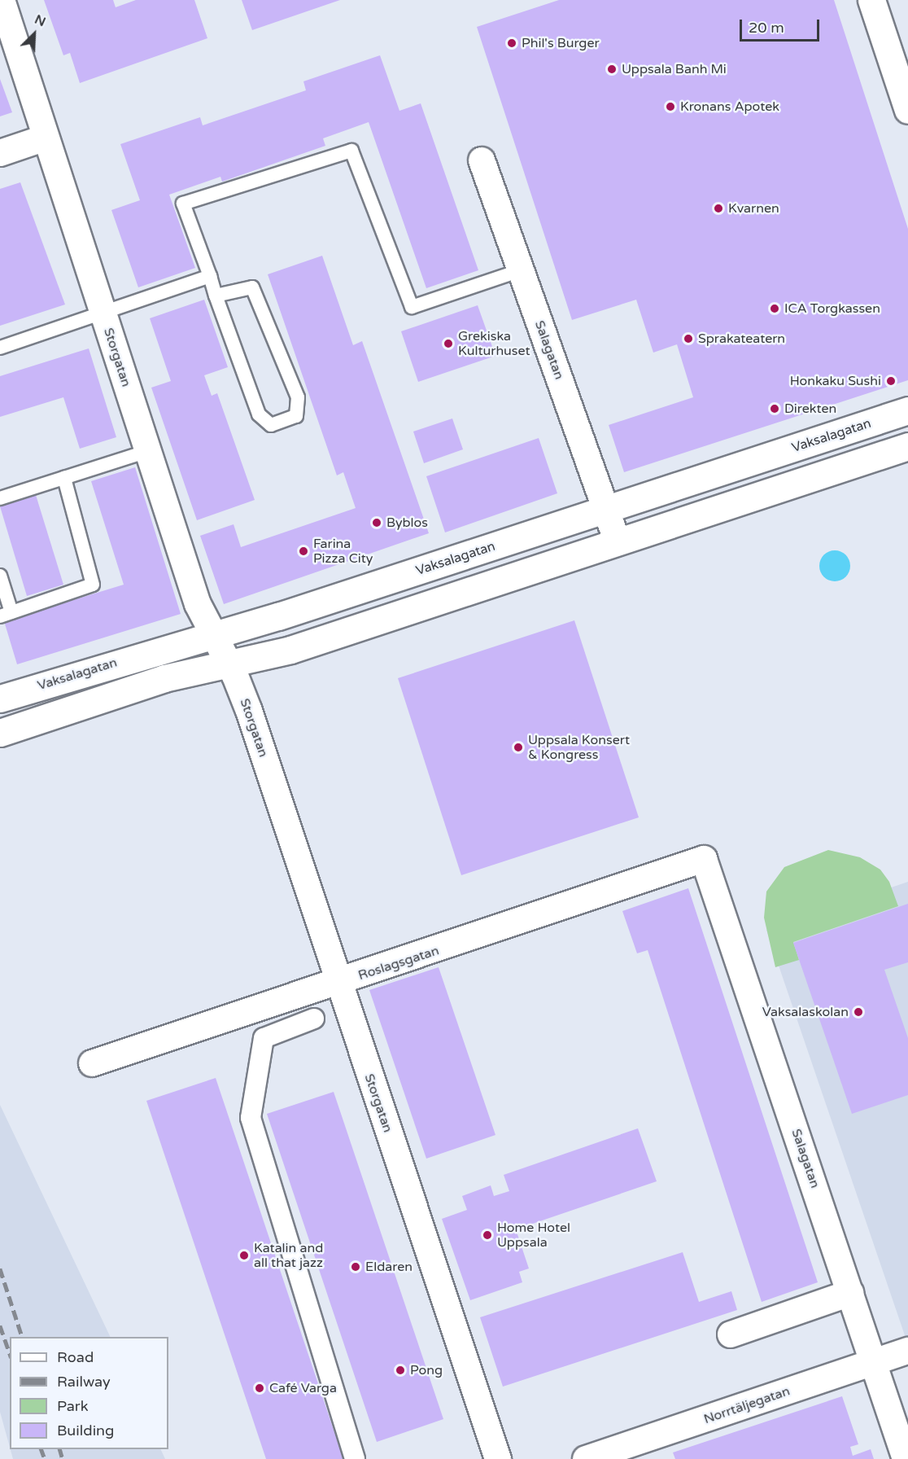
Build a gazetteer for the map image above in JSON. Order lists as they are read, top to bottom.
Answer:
{
  "streets": {
    "main road": ["Vaksalagatan"],
    "street": [
      "Salagatan",
      "Storgatan",
      "Roslagsgatan",
      "Norrtäljegatan"
    ]
  },
  "crossings": [
    ["Salagatan", "Vaksalagatan"],
    ["Salagatan", "Roslagsgatan"],
    ["Salagatan", "Norrtäljegatan"],
    ["Storgatan", "Vaksalagatan"],
    ["Storgatan", "Roslagsgatan"]
  ],
  "places": [
    "Phil's Burger",
    "Uppsala Banh Mi",
    "Kronans Apotek",
    "Kvarnen",
    "ICA Torgkassen",
    "Sprakateatern",
    "Grekiska Kulturhuset",
    "Honkaku Sushi",
    "Direkten",
    "Byblos",
    "Farina Pizza City",
    "Uppsala Konsert & Kongress",
    "Vaksalaskolan",
    "Home Hotel Uppsala",
    "Katalin and all that jazz",
    "Eldaren",
    "Pong",
    "Café Varga"
  ],
  "legend": [
    "Road",
    "Railway",
    "Park",
    "Building"
  ],
  "scale_bar": "20 m",
  "north": "top right"
}
